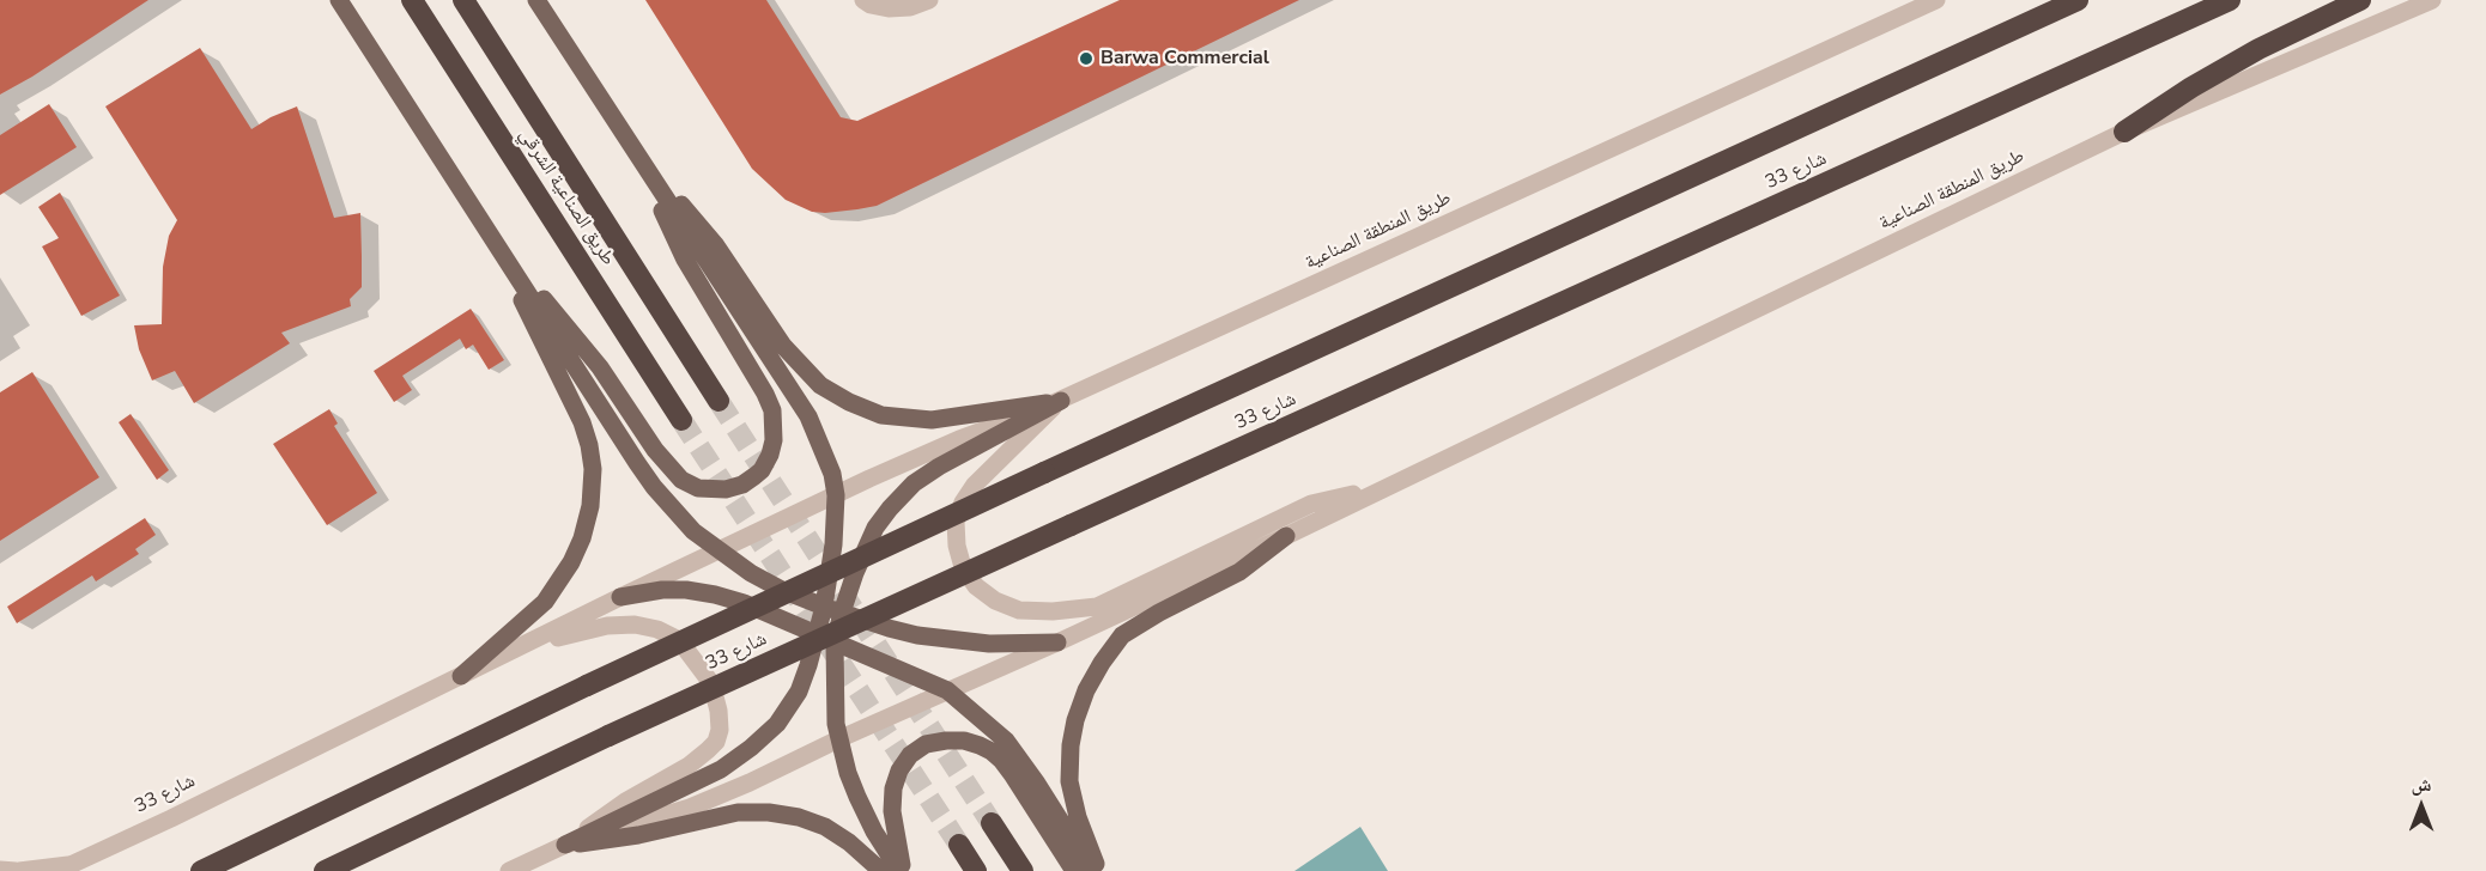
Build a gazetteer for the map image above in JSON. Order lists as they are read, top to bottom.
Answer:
{
  "streets": {
    "highway": ["شارع 33", "طريق الصناعية الشرقي"],
    "street": ["طريق المنطقة الصناعية"]
  },
  "crossings": [
    ["شارع 33", "طريق المنطقة الصناعية"]
  ],
  "places": ["Barwa Commercial"],
  "north": "top"
}
